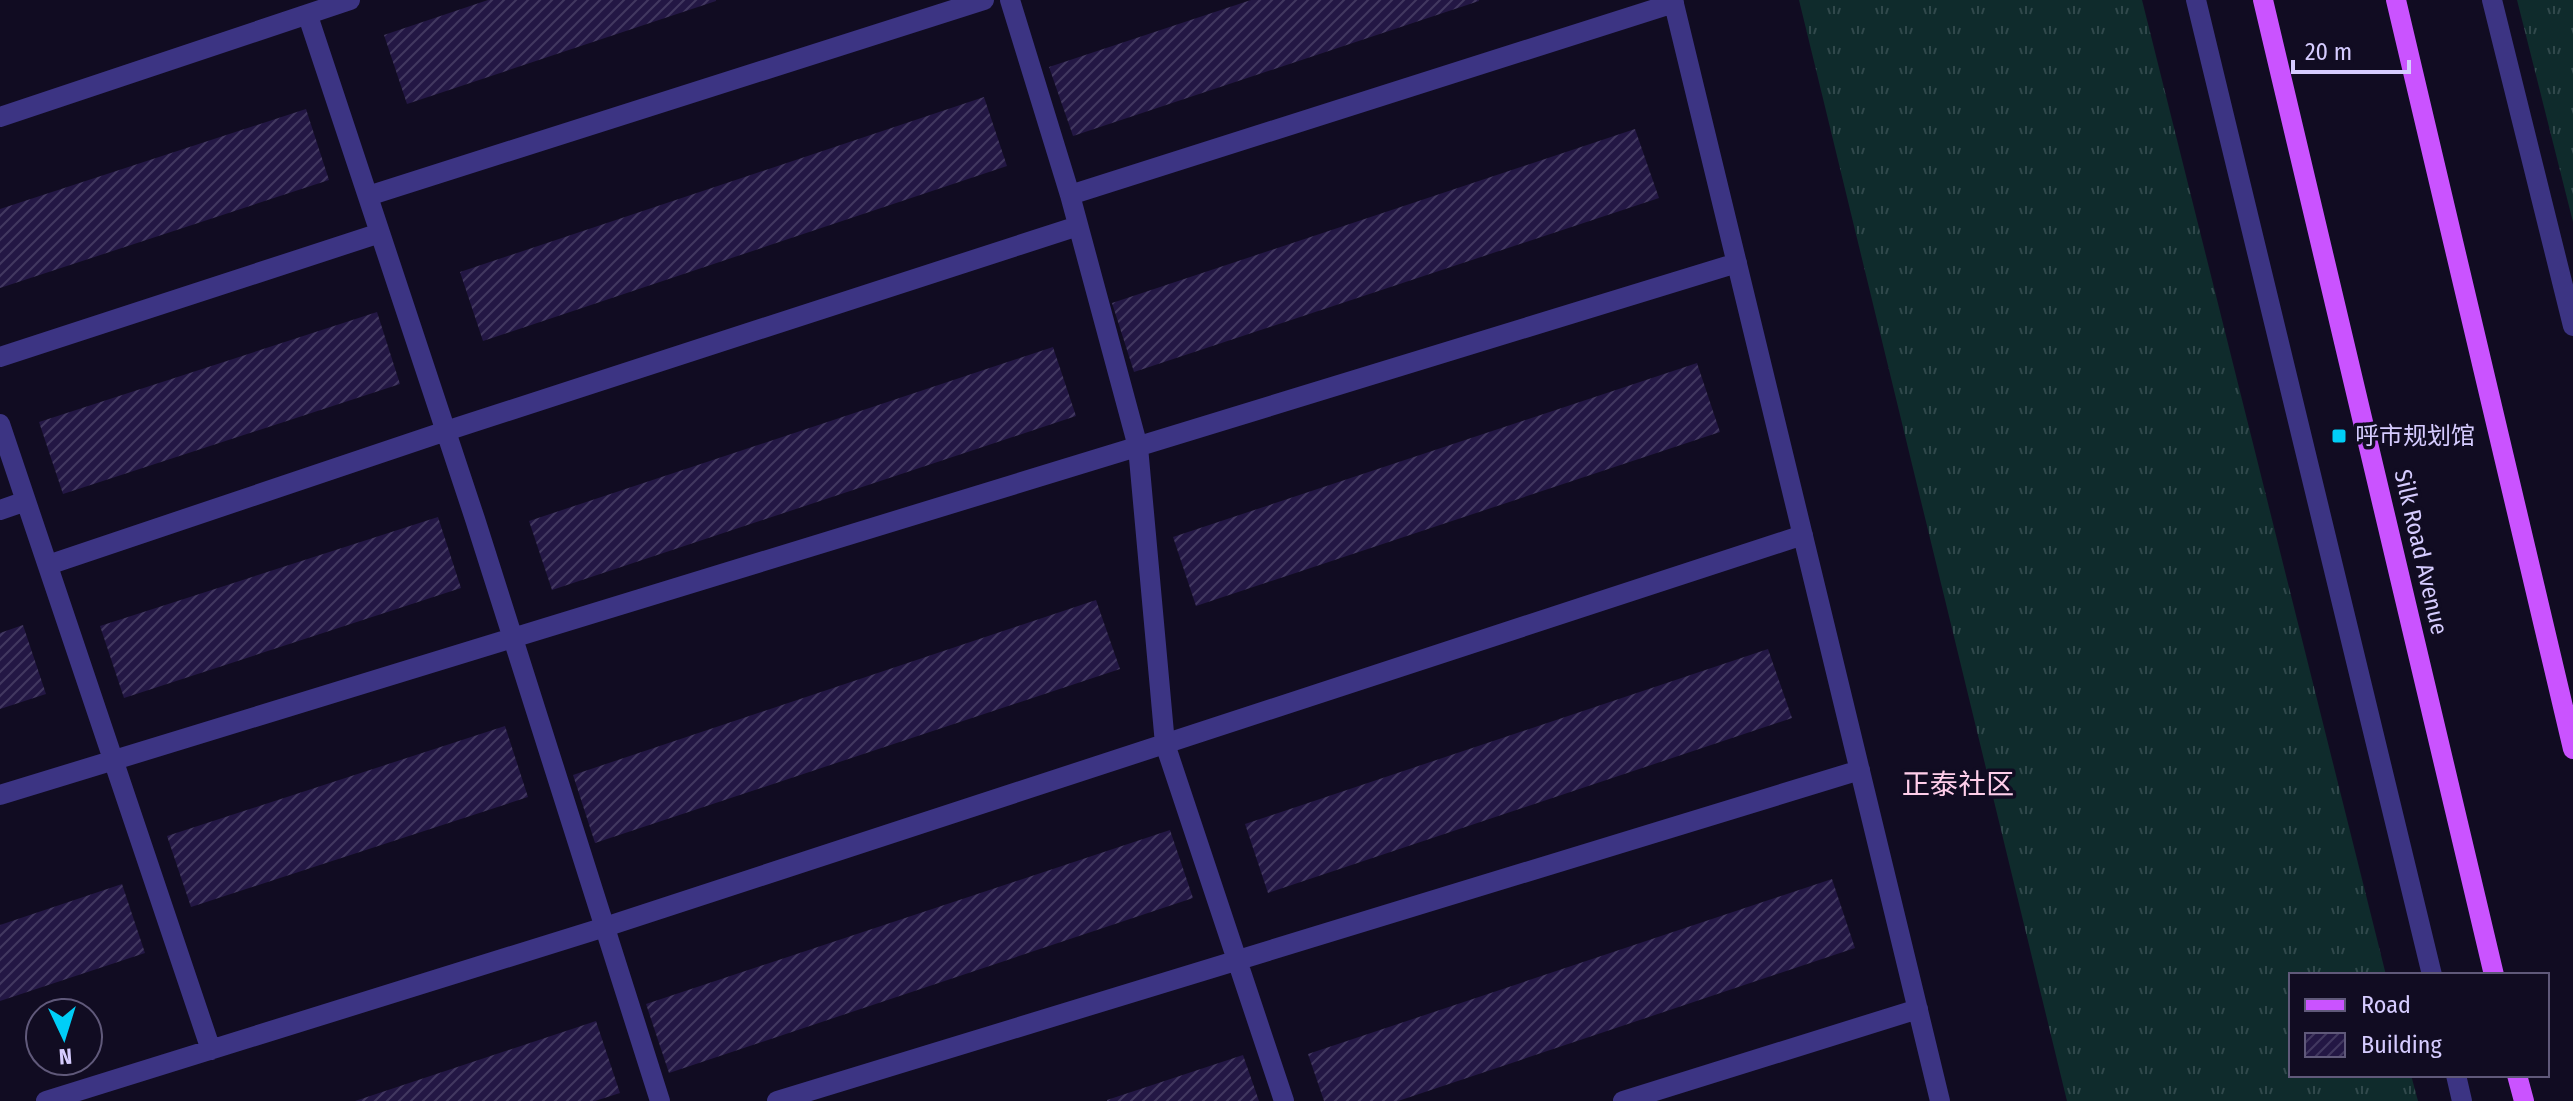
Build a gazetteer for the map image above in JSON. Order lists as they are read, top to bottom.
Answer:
{
  "streets": {
    "main road": ["Silk Road Avenue"]
  },
  "districts": ["正泰社区"],
  "places": {
    "transit": ["呼市规划馆"]
  },
  "legend": ["Road", "Building"],
  "scale_bar": "20 m",
  "north": "bottom"
}
